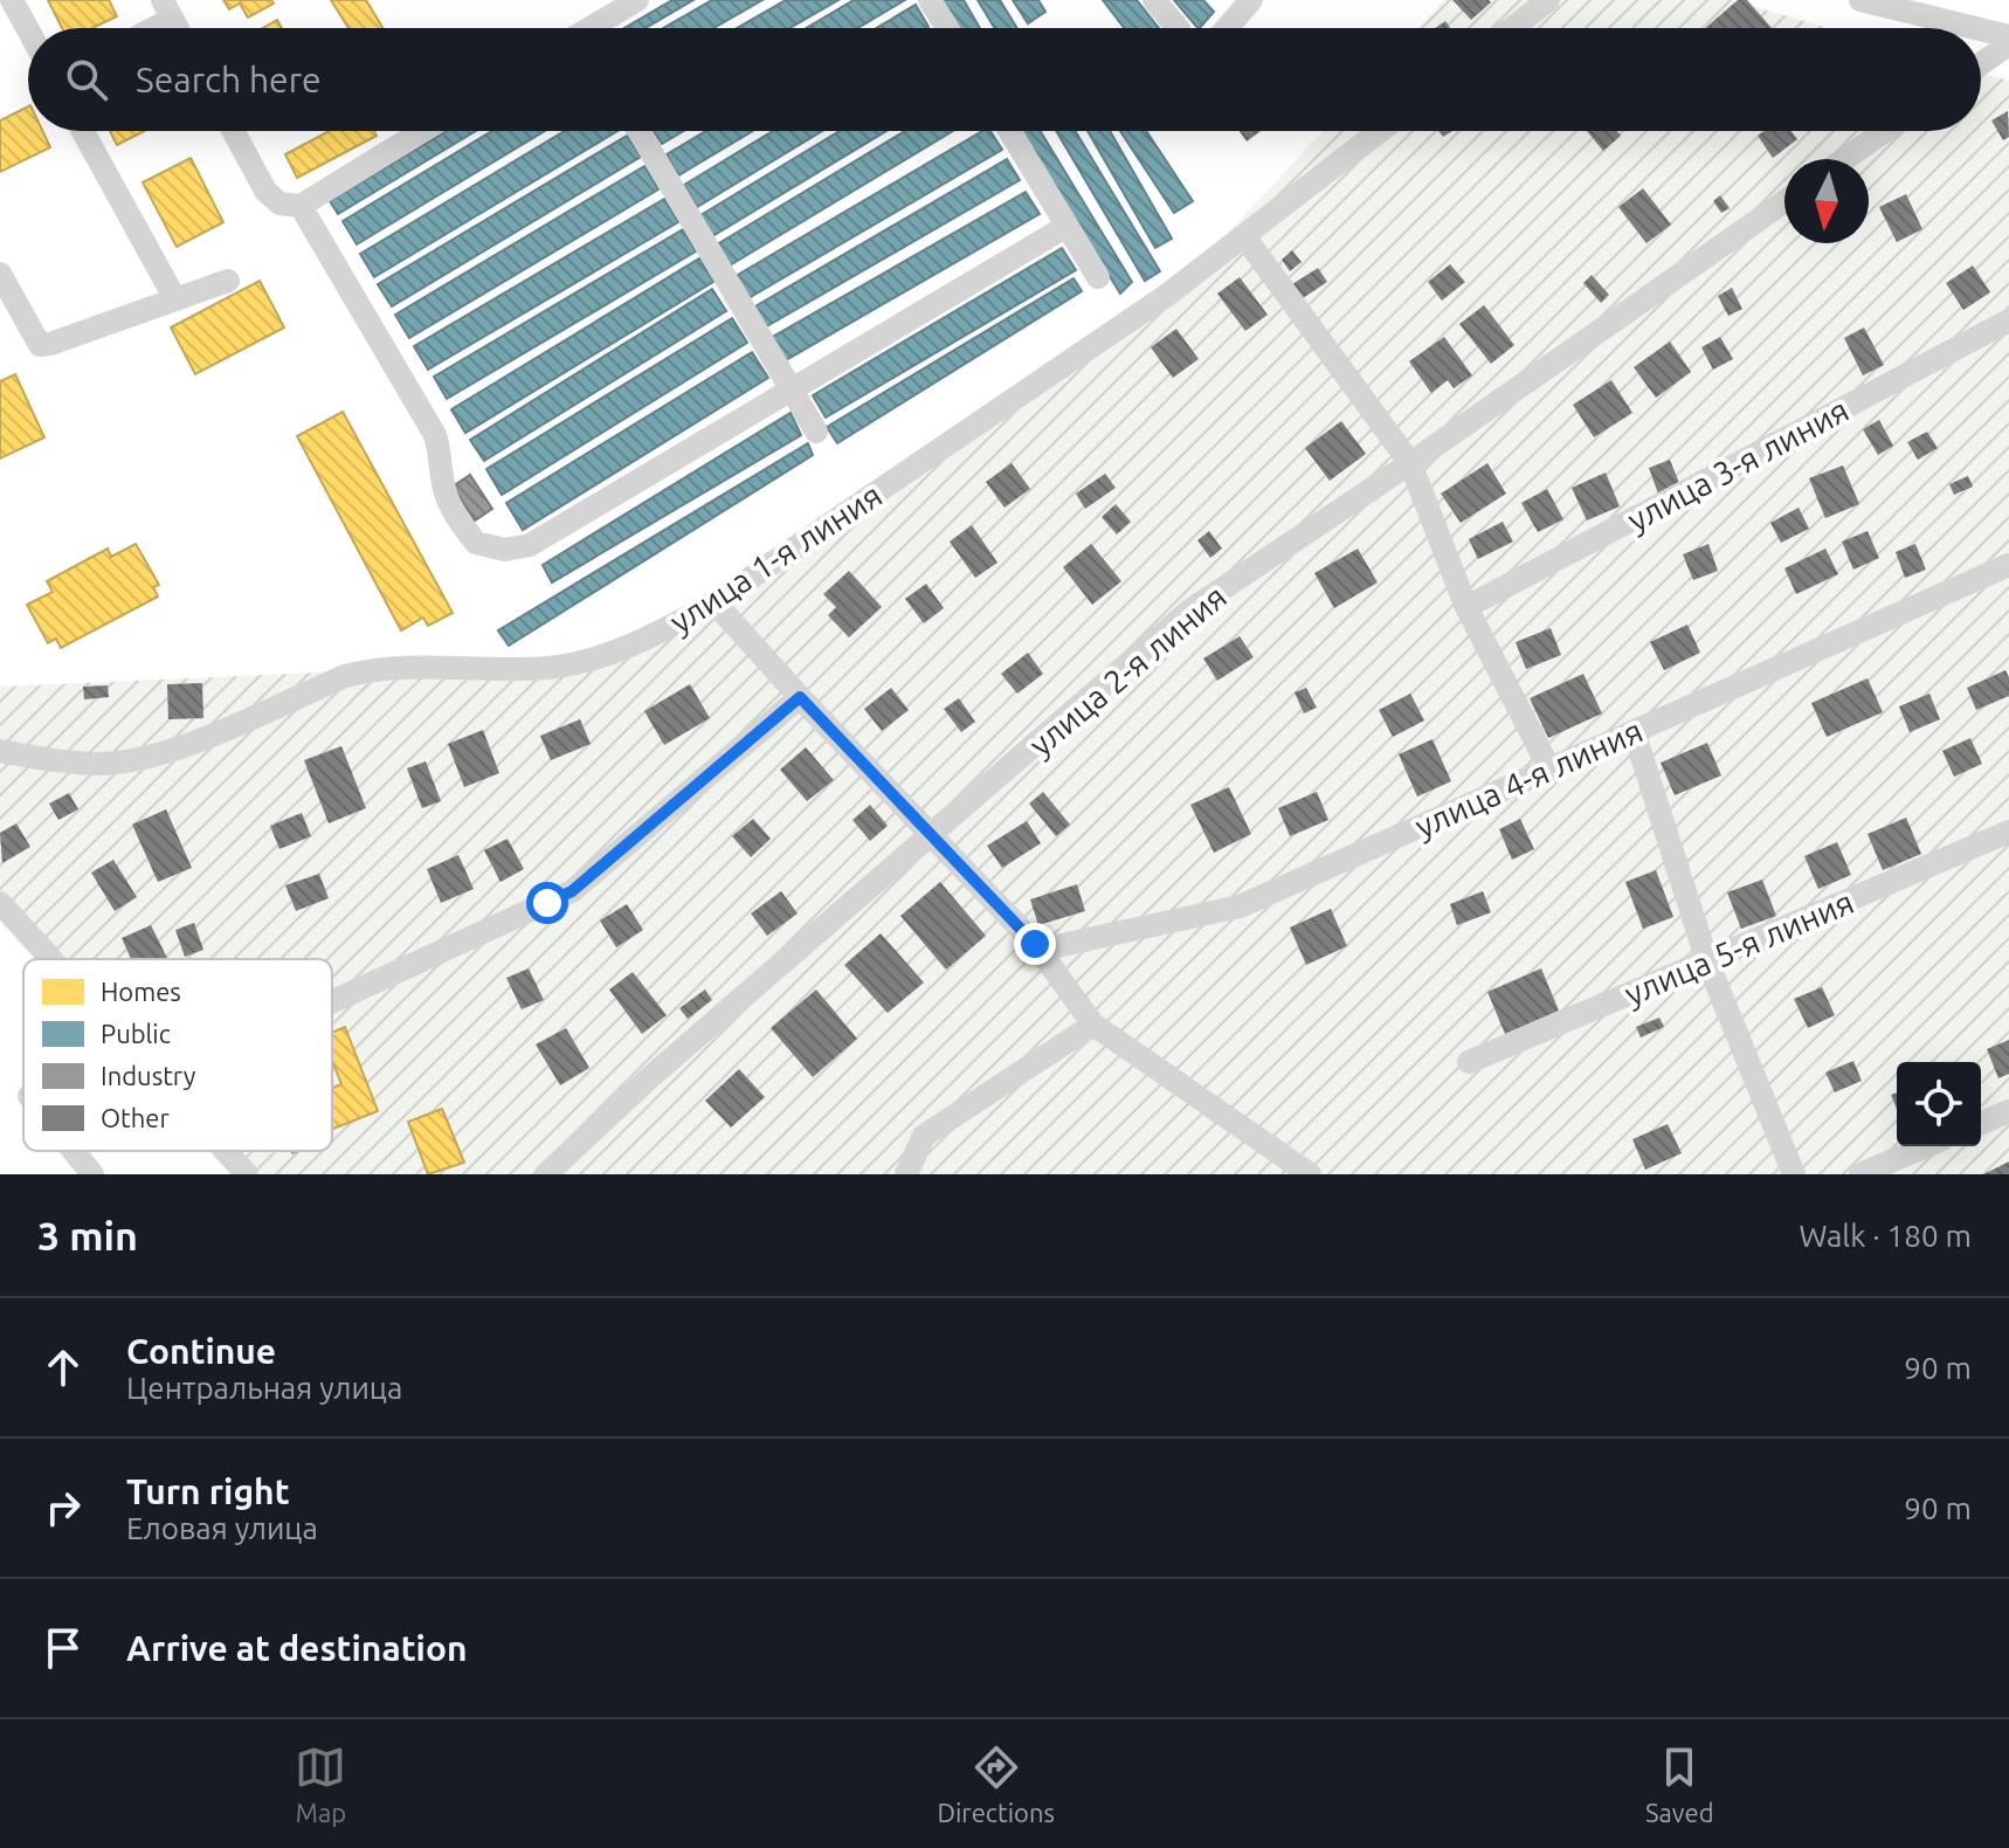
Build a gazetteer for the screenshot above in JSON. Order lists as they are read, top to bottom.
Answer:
{
  "streets": {
    "street": [
      "улица 3-я линия",
      "улица 1-я линия",
      "улица 2-я линия",
      "улица 4-я линия",
      "улица 5-я линия"
    ]
  },
  "legend": [
    "Homes",
    "Public",
    "Industry",
    "Other"
  ],
  "north": "bottom",
  "page": {
    "search": "Search here",
    "heading": ["3 min", "Walk · 180 m"],
    "list": [
      ["Continue", "Центральная улица", "90 m"],
      ["Turn right", "Еловая улица", "90 m"],
      "Arrive at destination"
    ],
    "nav": ["Map", "Directions", "Saved"]
  }
}
